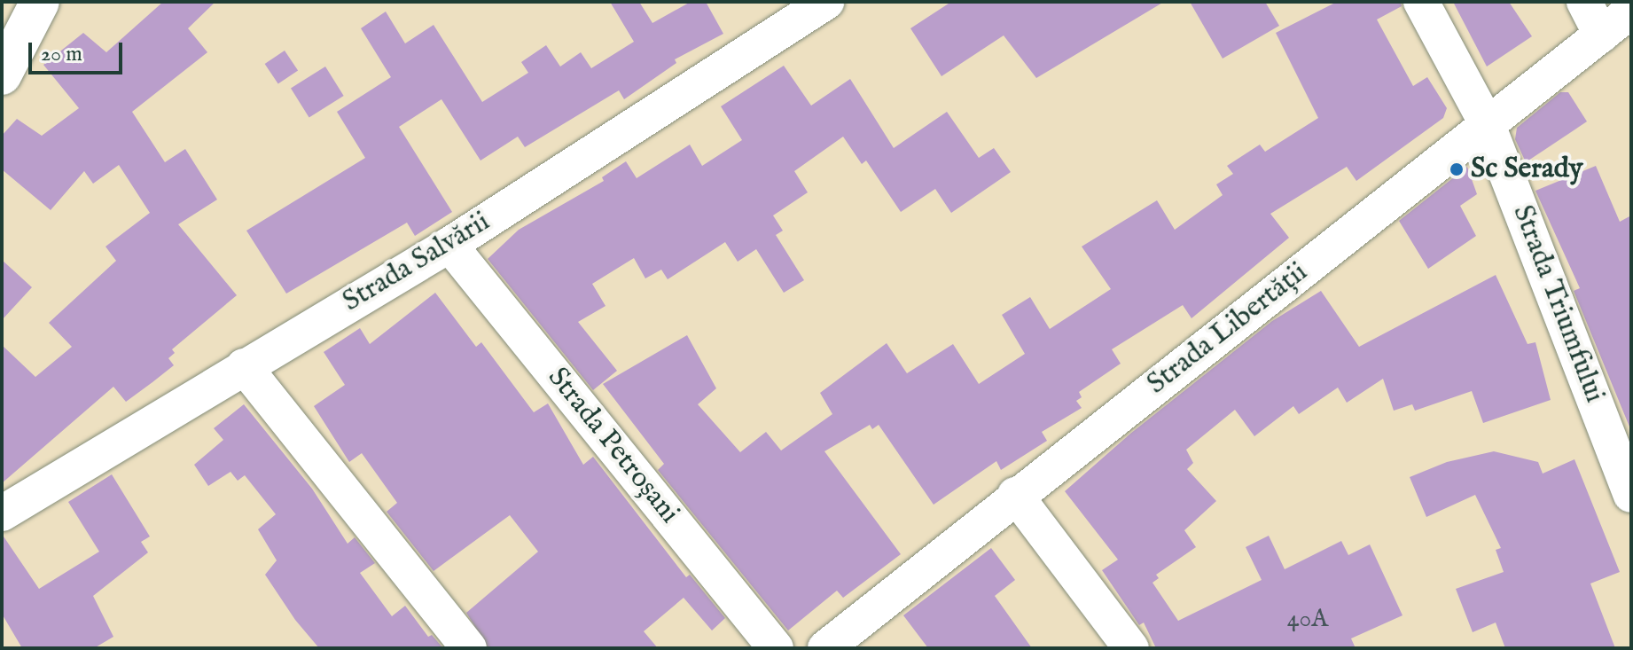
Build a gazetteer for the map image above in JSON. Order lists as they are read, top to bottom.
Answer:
{
  "streets": {
    "street": [
      "Strada Salvării",
      "Strada Triumfului",
      "Strada Libertății",
      "Strada Petroșani"
    ]
  },
  "crossings": [
    ["Strada Salvării", "Strada Petroșani"],
    ["Strada Triumfului", "Strada Libertății"]
  ],
  "places": ["Sc Serady"],
  "house_numbers": ["40A"],
  "scale_bar": "20 m"
}
